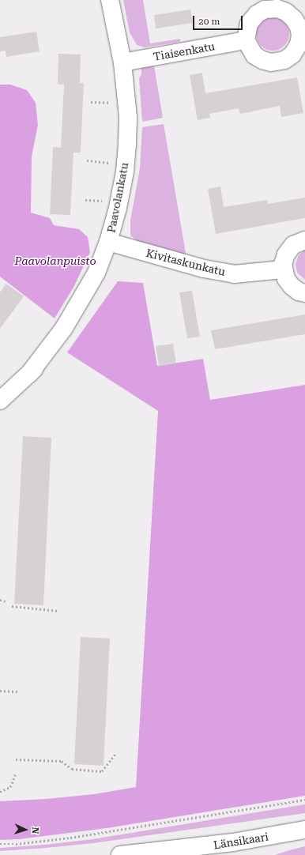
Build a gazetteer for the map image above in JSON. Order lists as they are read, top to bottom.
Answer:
{
  "streets": {
    "street": [
      "Tiaisenkatu",
      "Paavolankatu",
      "Kivitaskunkatu",
      "Länsikaari"
    ]
  },
  "crossings": [
    ["Tiaisenkatu", "Paavolankatu"],
    ["Paavolankatu", "Kivitaskunkatu"]
  ],
  "parks": ["Paavolanpuisto"],
  "scale_bar": "20 m",
  "north": "right"
}
